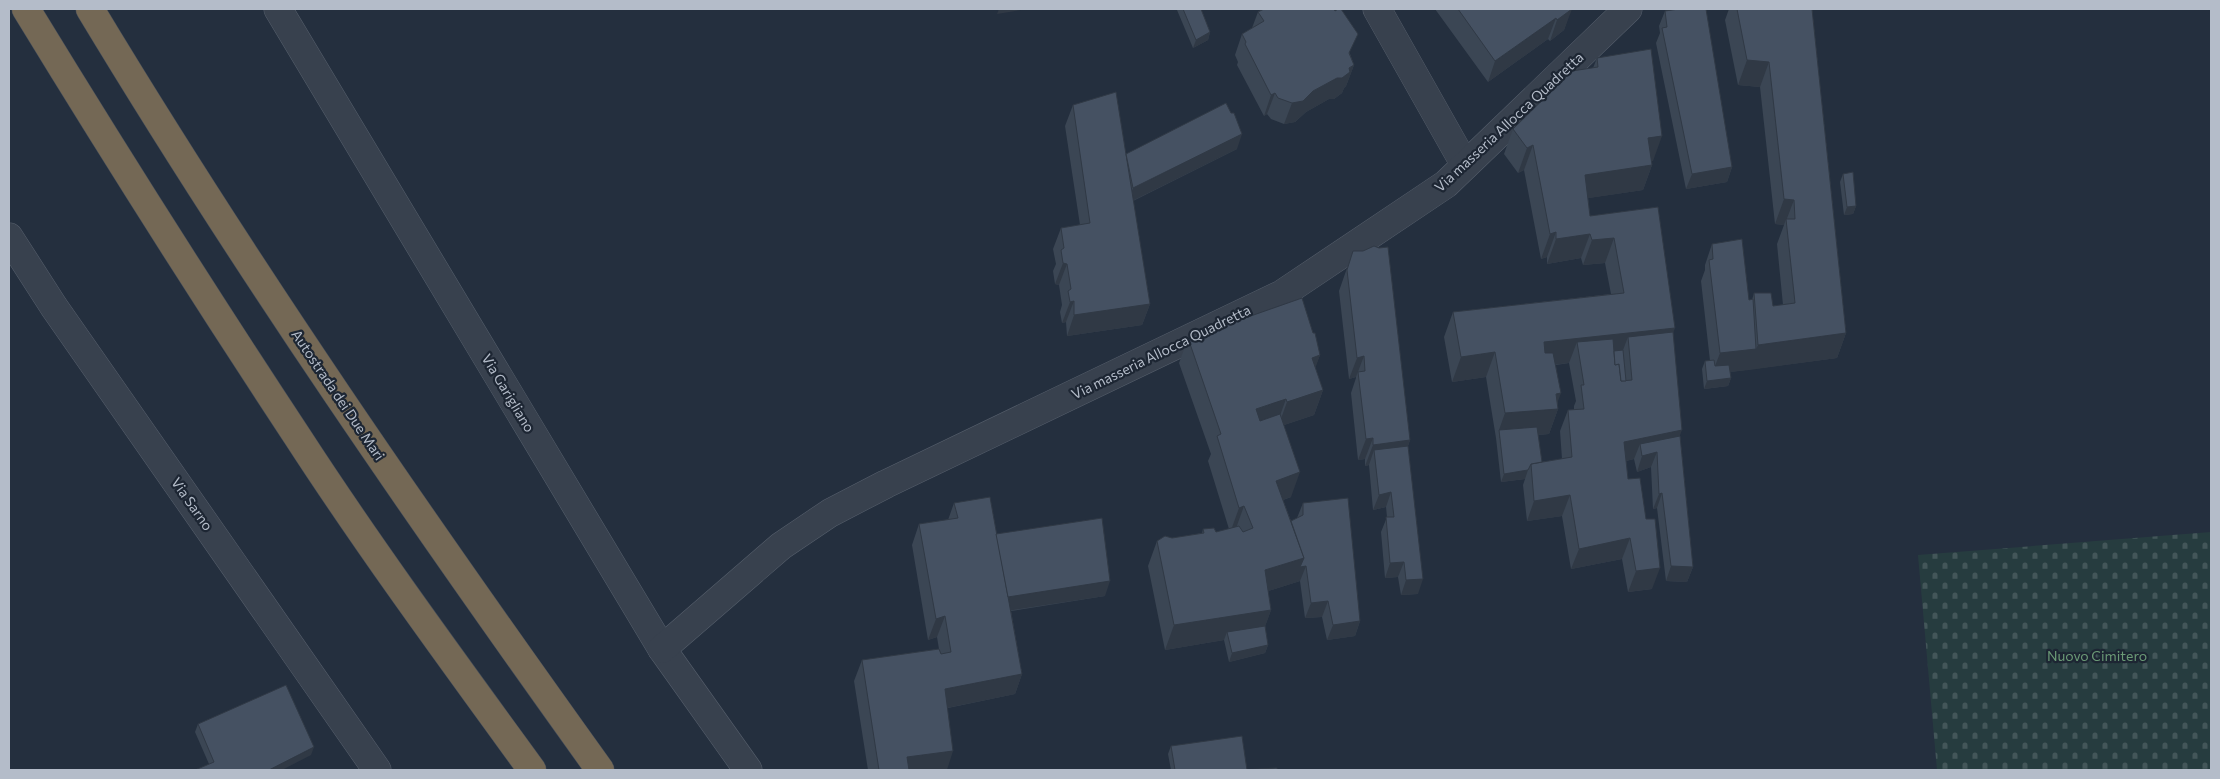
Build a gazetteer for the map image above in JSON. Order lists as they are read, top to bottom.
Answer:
{
  "streets": {
    "highway": ["Autostrada dei Due Mari"],
    "street": ["Via masseria Allocca Quadretta", "Via Garigliano", "Via Sarno"]
  },
  "crossings": [
    ["Via masseria Allocca Quadretta", "Via Garigliano"]
  ],
  "parks": ["Nuovo Cimitero"]
}
